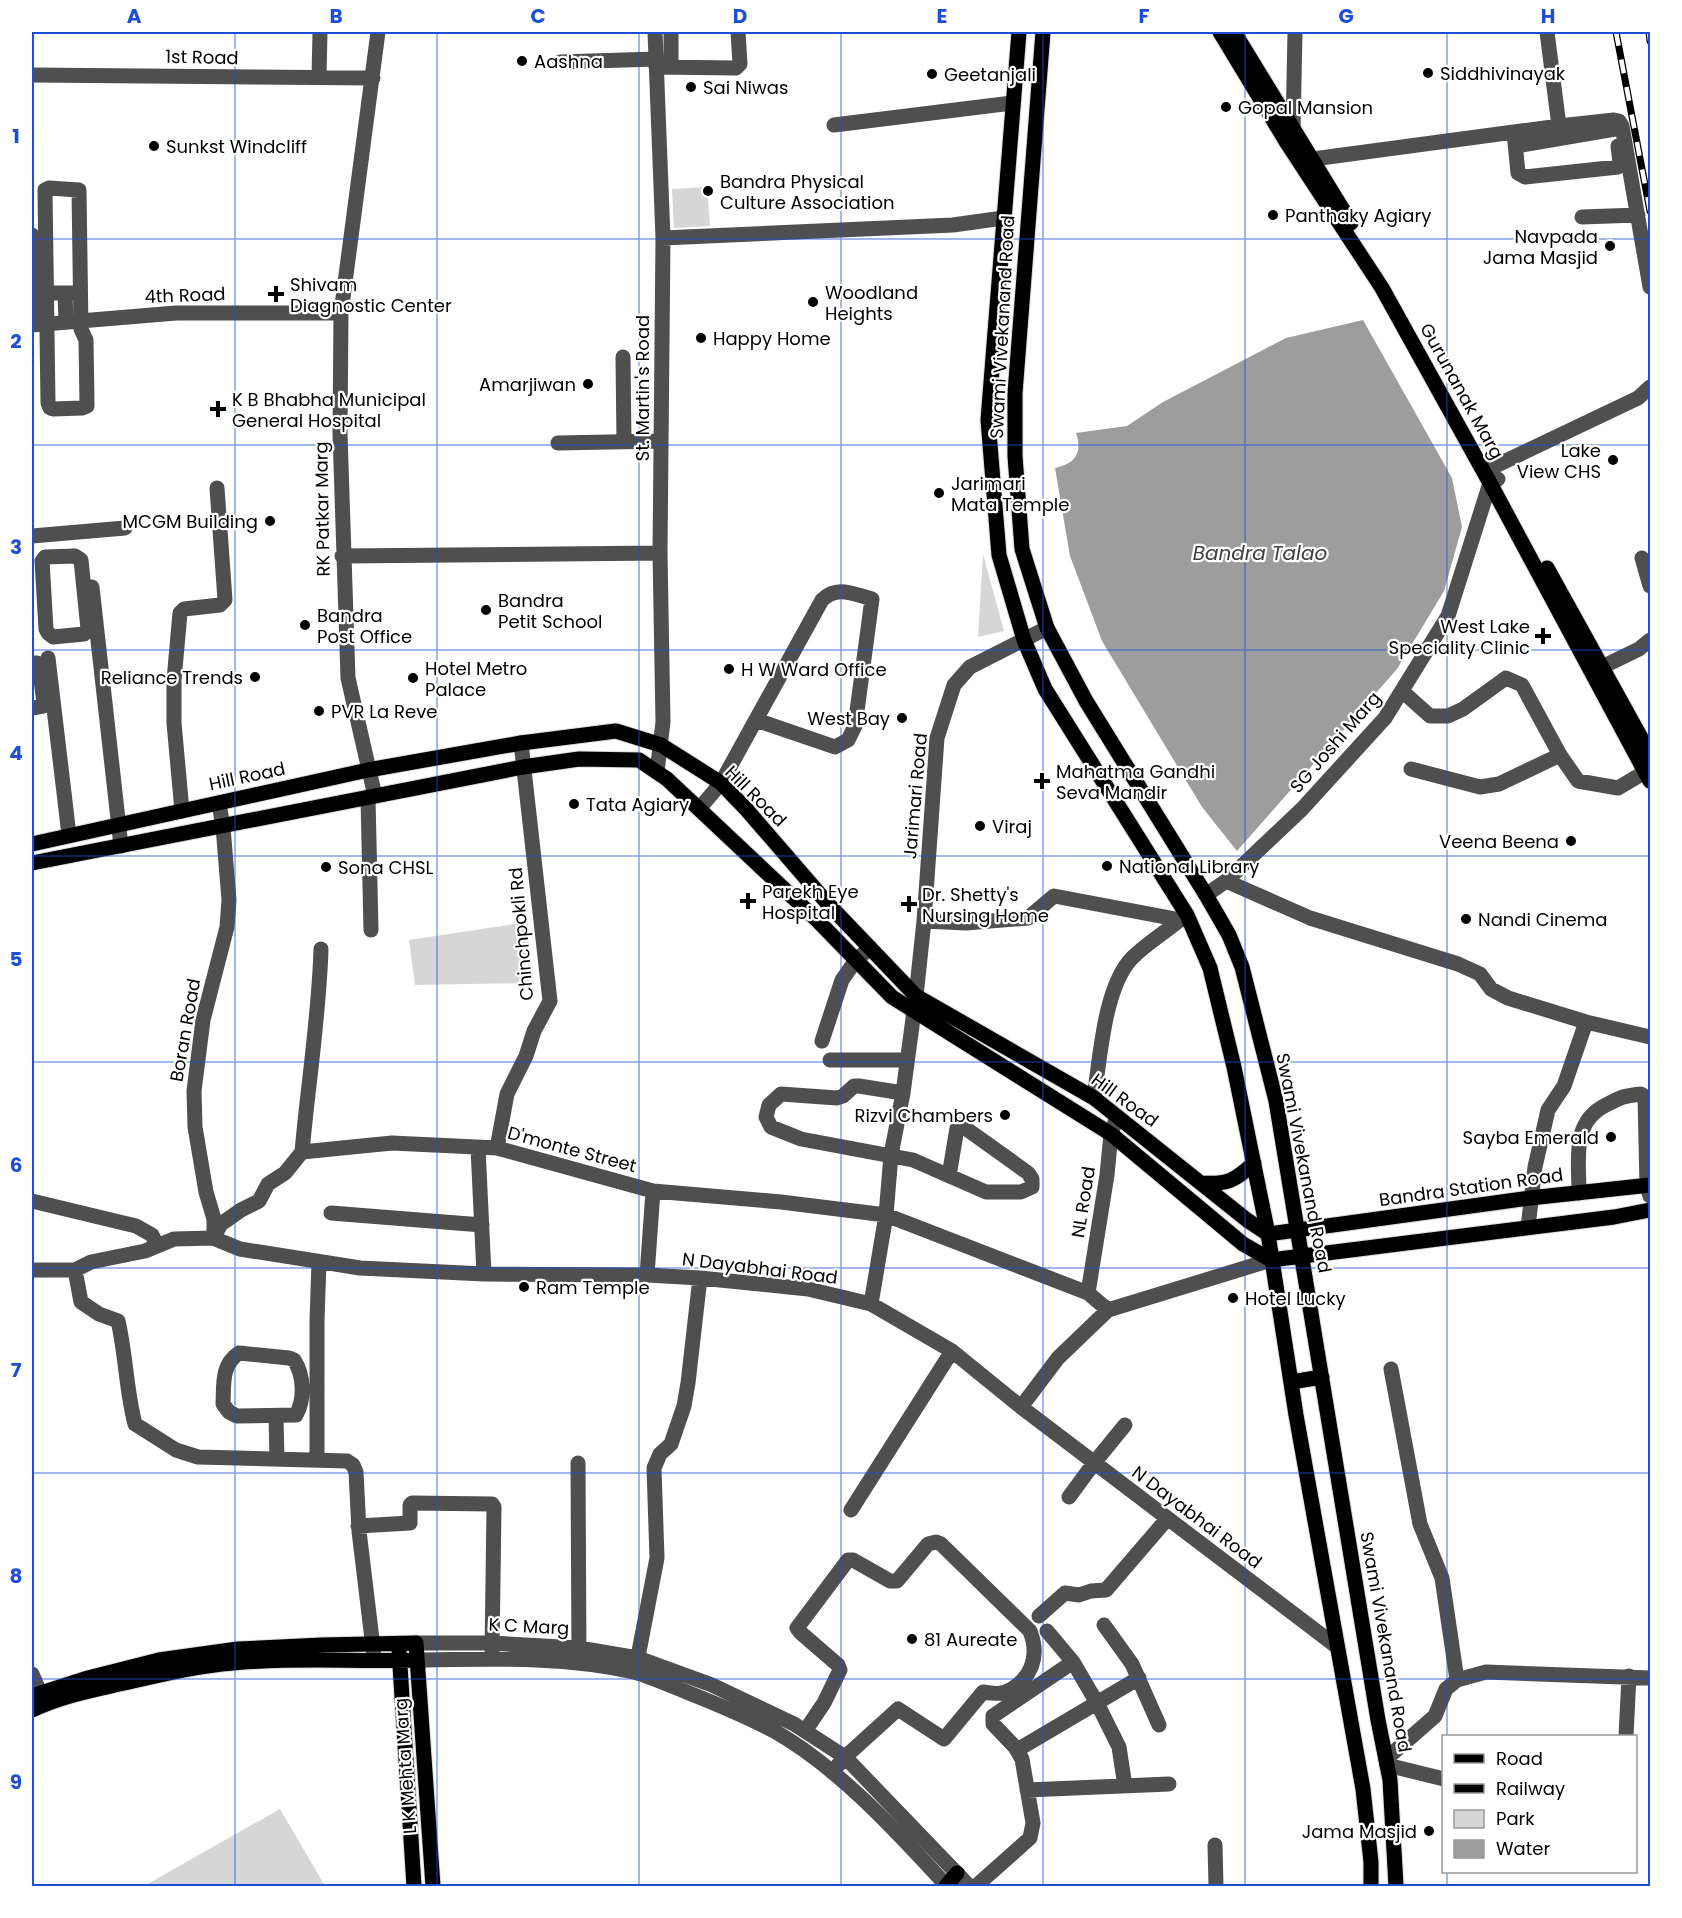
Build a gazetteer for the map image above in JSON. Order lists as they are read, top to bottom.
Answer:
{
  "streets": {
    "main road": [
      "Swami Vivekanand Road",
      "Gurunanak Marg",
      "Hill Road",
      "Bandra Station Road",
      "K C Marg",
      "L K Mehta Marg"
    ],
    "street": [
      "1st Road",
      "4th Road",
      "St. Martin's Road",
      "RK Patkar Marg",
      "SG Joshi Marg",
      "Jarimari Road",
      "Chinchpokli Rd",
      "Boran Road",
      "D'monte Street",
      "NL Road",
      "N Dayabhai Road"
    ]
  },
  "crossings": [
    ["1st Road", "RK Patkar Marg"],
    ["4th Road", "RK Patkar Marg"],
    ["Swami Vivekanand Road", "SG Joshi Marg"],
    ["Swami Vivekanand Road", "Hill Road"],
    ["Swami Vivekanand Road", "Jarimari Road"],
    ["Swami Vivekanand Road", "Bandra Station Road"],
    ["Swami Vivekanand Road", "N Dayabhai Road"],
    ["St. Martin's Road", "Hill Road"],
    ["Gurunanak Marg", "SG Joshi Marg"],
    ["RK Patkar Marg", "Hill Road"],
    ["Hill Road", "Jarimari Road"],
    ["Hill Road", "Chinchpokli Rd"],
    ["Hill Road", "Boran Road"],
    ["Hill Road", "NL Road"],
    ["Jarimari Road", "D'monte Street"],
    ["Jarimari Road", "N Dayabhai Road"],
    ["Chinchpokli Rd", "D'monte Street"],
    ["Boran Road", "N Dayabhai Road"],
    ["D'monte Street", "NL Road"],
    ["K C Marg", "L K Mehta Marg"]
  ],
  "water": ["Bandra Talao"],
  "places": {
    "other": [
      "Aashna",
      "Siddhivinayak",
      "Geetanjali",
      "Sai Niwas",
      "Gopal Mansion",
      "Sunkst Windcliff",
      "Bandra Physical Culture Association",
      "Panthaky Agiary",
      "Navpada Jama Masjid",
      "Woodland Heights",
      "Happy Home",
      "Amarjiwan",
      "Lake View CHS",
      "Jarimari Mata Temple",
      "MCGM Building",
      "Bandra Petit School",
      "Bandra Post Office",
      "H W Ward Office",
      "Reliance Trends",
      "Hotel Metro Palace",
      "PVR La Reve",
      "West Bay",
      "Tata Agiary",
      "Viraj",
      "Veena Beena",
      "National Library",
      "Sona CHSL",
      "Nandi Cinema",
      "Rizvi Chambers",
      "Sayba Emerald",
      "Ram Temple",
      "Hotel Lucky",
      "81 Aureate",
      "Jama Masjid"
    ],
    "health": [
      "Shivam Diagnostic Center",
      "K B Bhabha Municipal General Hospital",
      "West Lake Speciality Clinic",
      "Mahatma Gandhi Seva Mandir",
      "Parekh Eye Hospital",
      "Dr. Shetty's Nursing Home"
    ]
  },
  "legend": [
    "Road",
    "Railway",
    "Park",
    "Water"
  ],
  "grid": {
    "columns": [
      "A",
      "B",
      "C",
      "D",
      "E",
      "F",
      "G",
      "H"
    ],
    "rows": [
      "1",
      "2",
      "3",
      "4",
      "5",
      "6",
      "7",
      "8",
      "9"
    ]
  }
}
